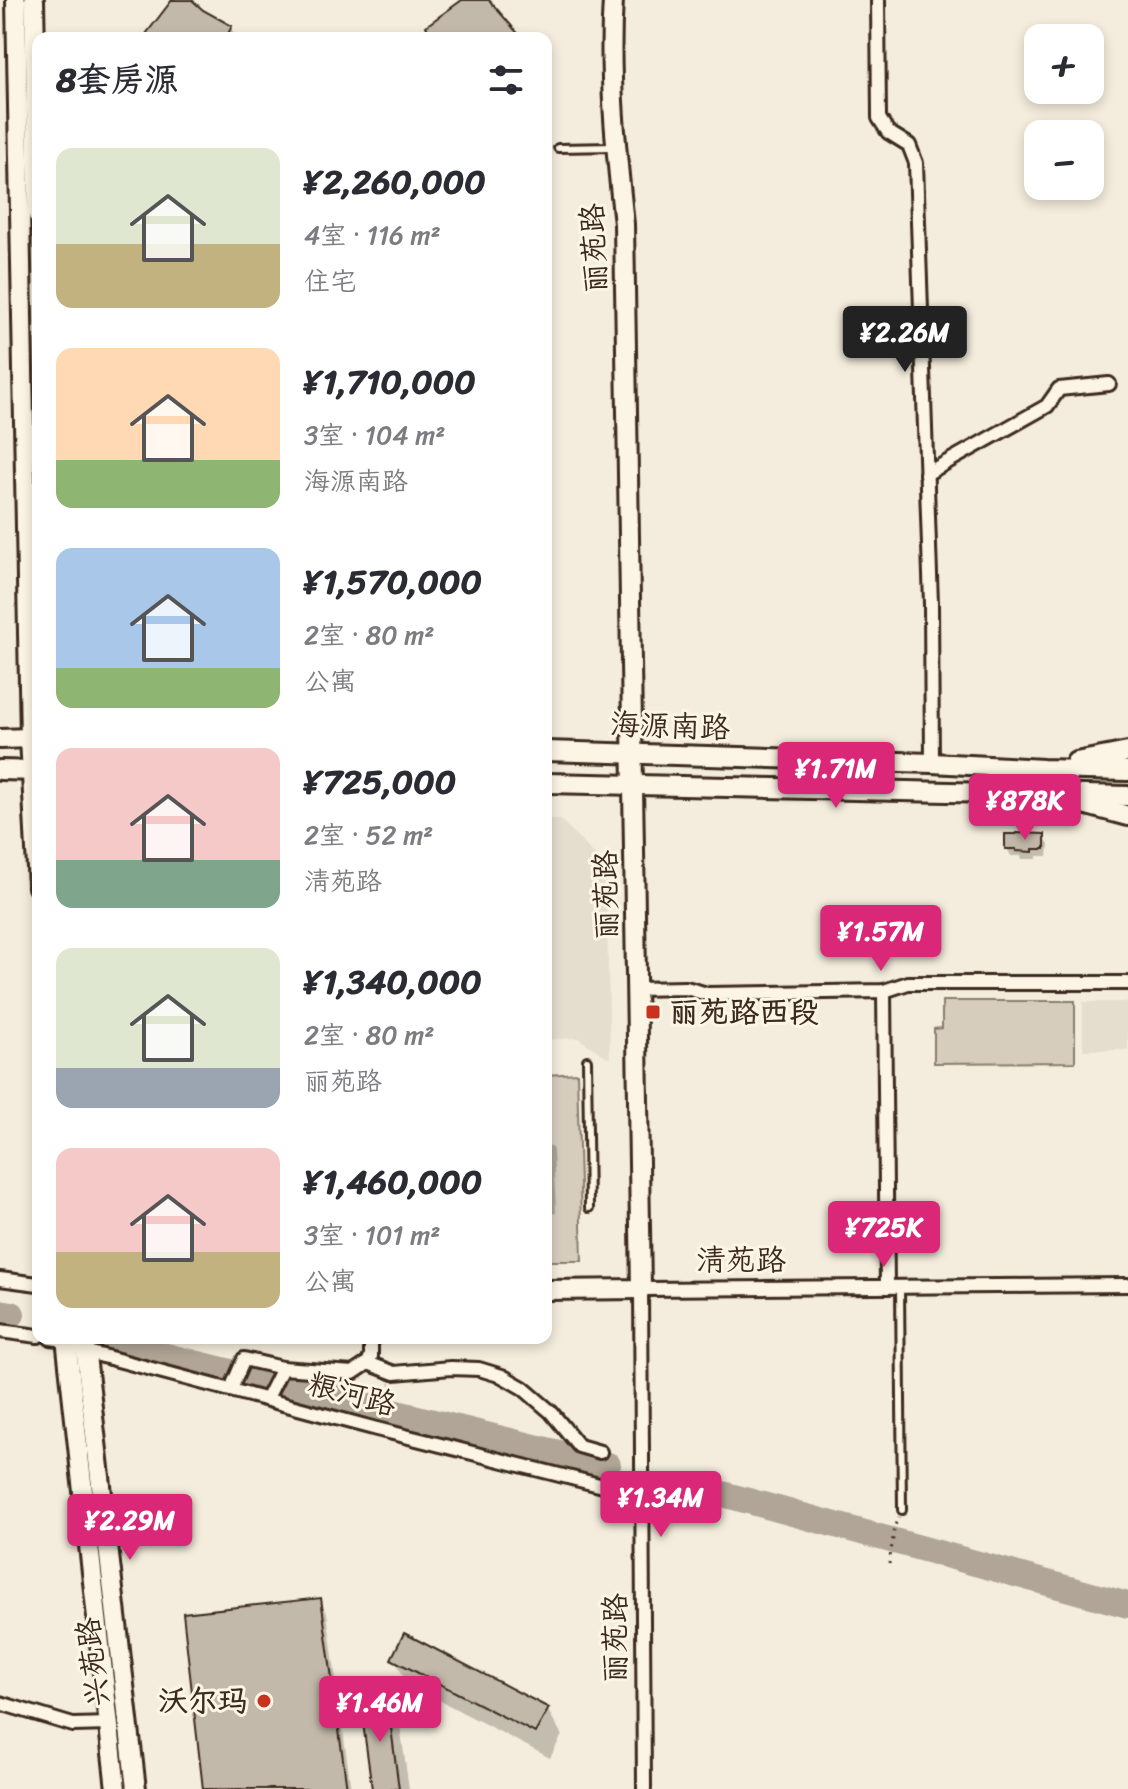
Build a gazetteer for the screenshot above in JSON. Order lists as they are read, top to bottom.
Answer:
{
  "streets": {
    "main road": [
      "丽苑路",
      "海源南路",
      "清苑路",
      "兴苑路"
    ],
    "street": ["粮河路"]
  },
  "crossings": [
    ["丽苑路", "海源南路"],
    ["丽苑路", "清苑路"],
    ["丽苑路", "粮河路"]
  ],
  "places": {
    "transit": ["丽苑路西段"],
    "other": ["沃尔玛"]
  },
  "page": {
    "map_buttons": ["+", "−"],
    "heading": "8套房源",
    "list": [
      {
        "name": "¥2,260,000",
        "note": "4室 · 116 m² · 住宅"
      },
      {
        "name": "¥1,710,000",
        "note": "3室 · 104 m² · 海源南路"
      },
      {
        "name": "¥1,570,000",
        "note": "2室 · 80 m² · 公寓"
      },
      {
        "name": "¥725,000",
        "note": "2室 · 52 m² · 清苑路"
      },
      {
        "name": "¥1,340,000",
        "note": "2室 · 80 m² · 丽苑路"
      },
      {
        "name": "¥1,460,000",
        "note": "3室 · 101 m² · 公寓"
      }
    ],
    "price": [
      "¥2.26M",
      "¥1.71M",
      "¥878K",
      "¥1.57M",
      "¥725K",
      "¥1.34M",
      "¥2.29M",
      "¥1.46M"
    ]
  }
}
